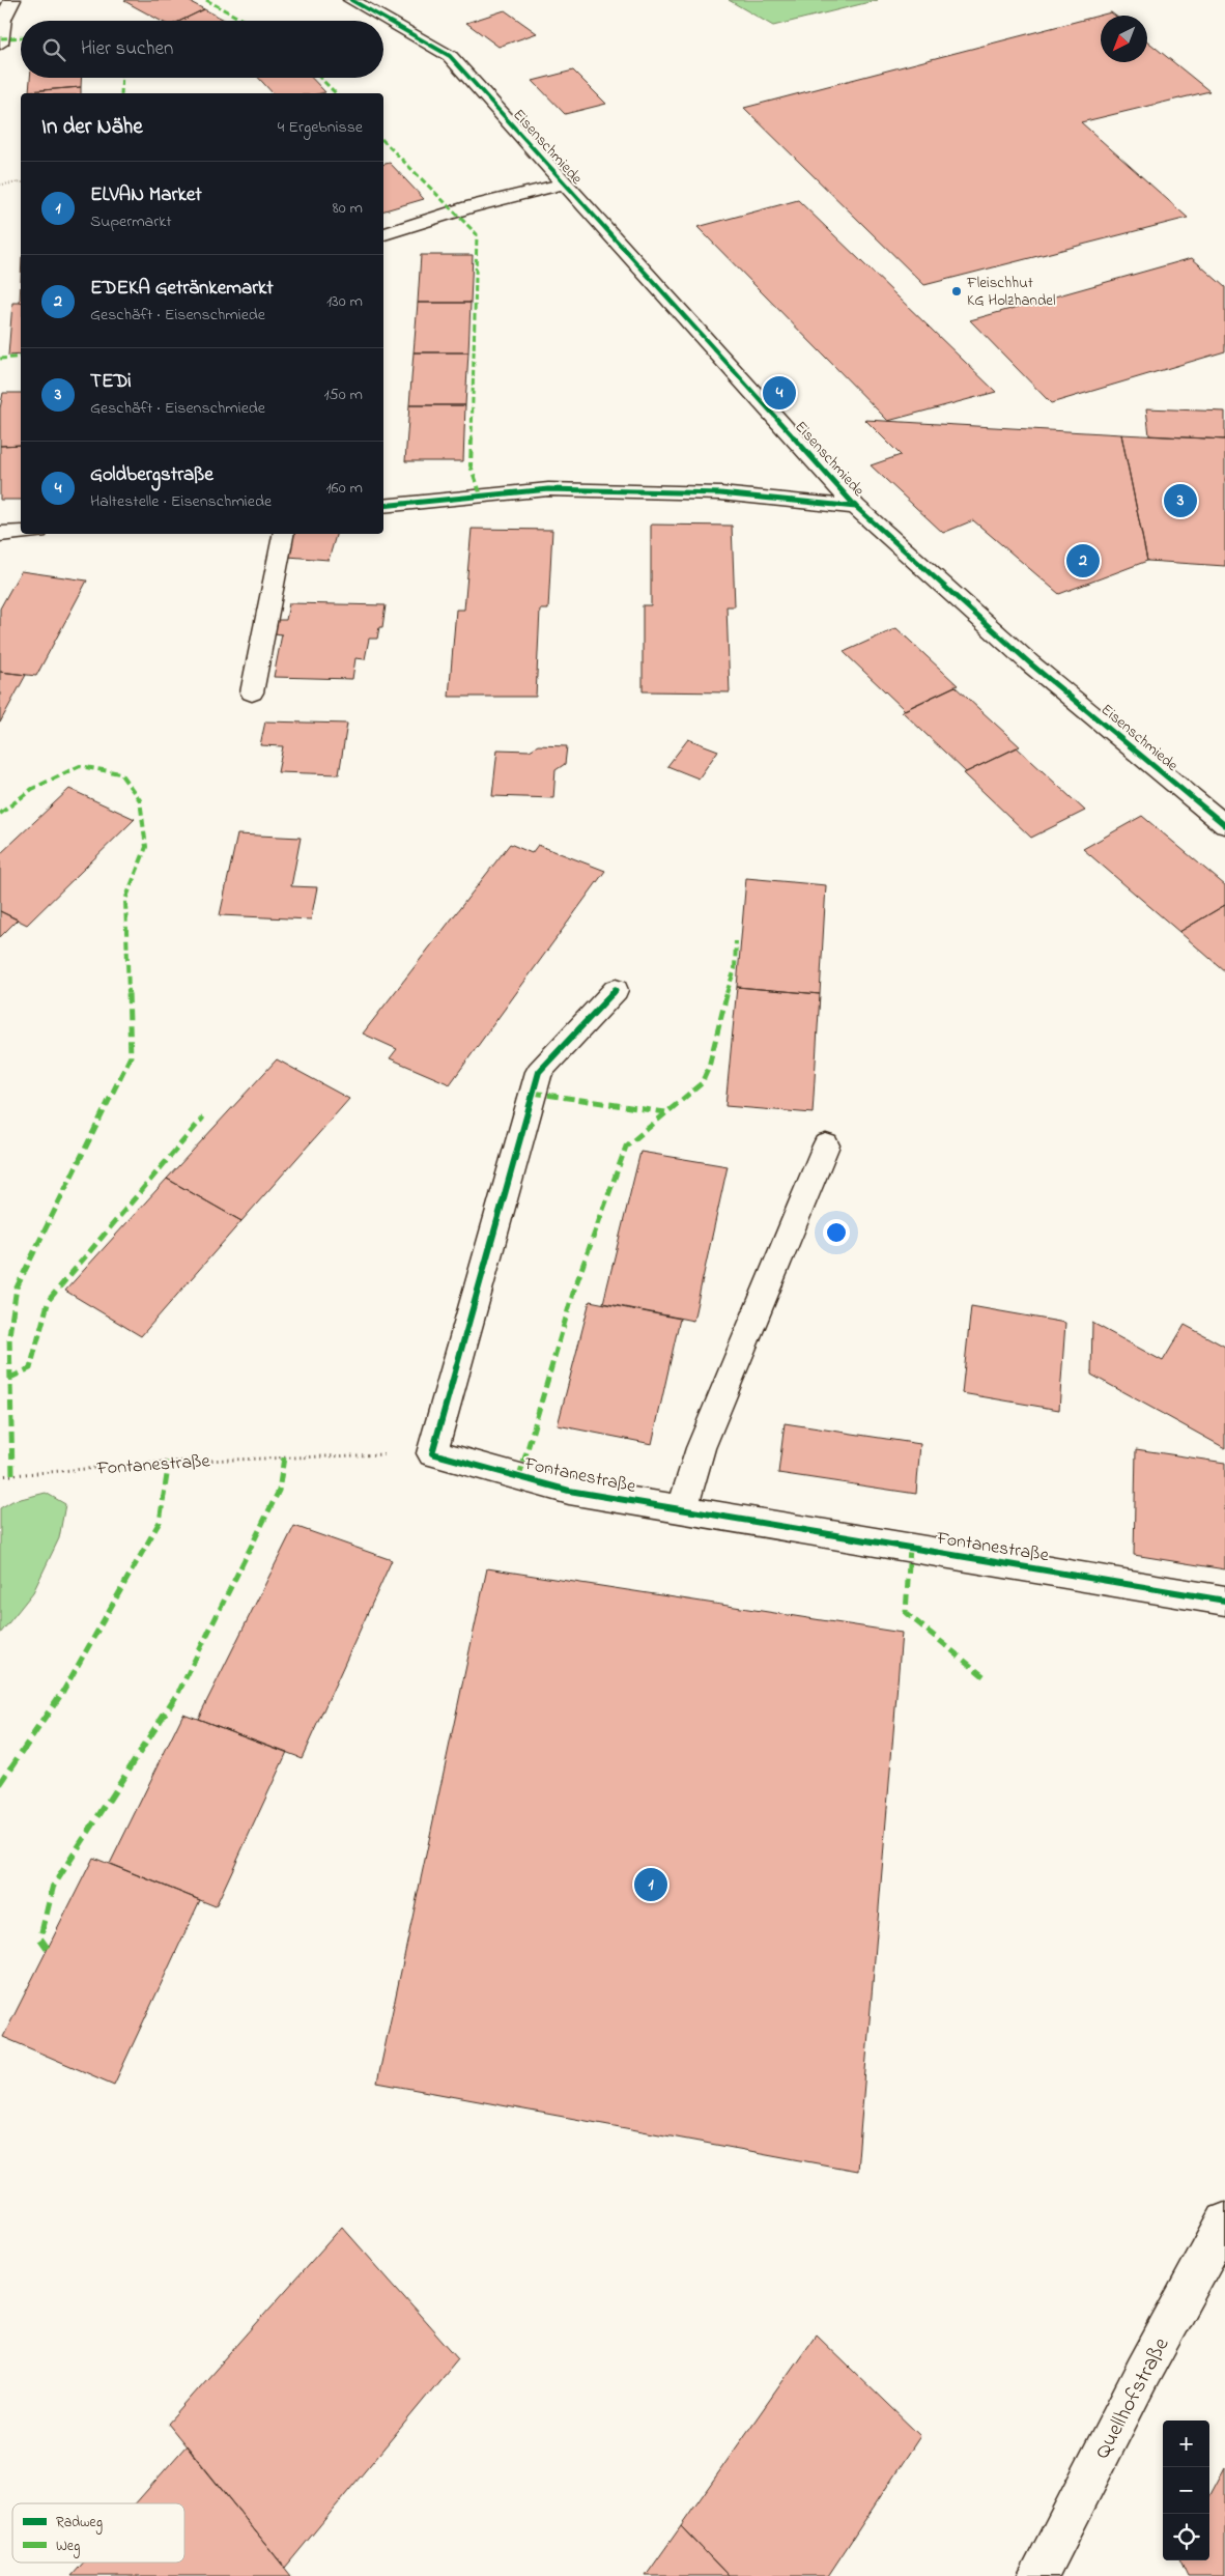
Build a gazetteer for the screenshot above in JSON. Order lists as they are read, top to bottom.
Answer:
{
  "streets": {
    "street": ["Eisenschmiede", "Fontanestraße", "Quellhofstraße"]
  },
  "places": ["Fleischhut KG Holzhandel"],
  "legend": ["Radweg", "Weg"],
  "north": "bottom left",
  "page": {
    "search": "Hier suchen",
    "heading": ["In der Nähe", "4 Ergebnisse"],
    "list": [
      {
        "mark": "1",
        "name": "ELVAN Market",
        "note": "Supermarkt",
        "value": "80 m"
      },
      {
        "mark": "2",
        "name": "EDEKA Getränkemarkt",
        "note": "Geschäft · Eisenschmiede",
        "value": "130 m"
      },
      {
        "mark": "3",
        "name": "TEDi",
        "note": "Geschäft · Eisenschmiede",
        "value": "150 m"
      },
      {
        "mark": "4",
        "name": "Goldbergstraße",
        "note": "Haltestelle · Eisenschmiede",
        "value": "160 m"
      }
    ],
    "pins": [
      "4",
      "3",
      "2",
      "1"
    ],
    "map_buttons": ["+", "−"]
  }
}
